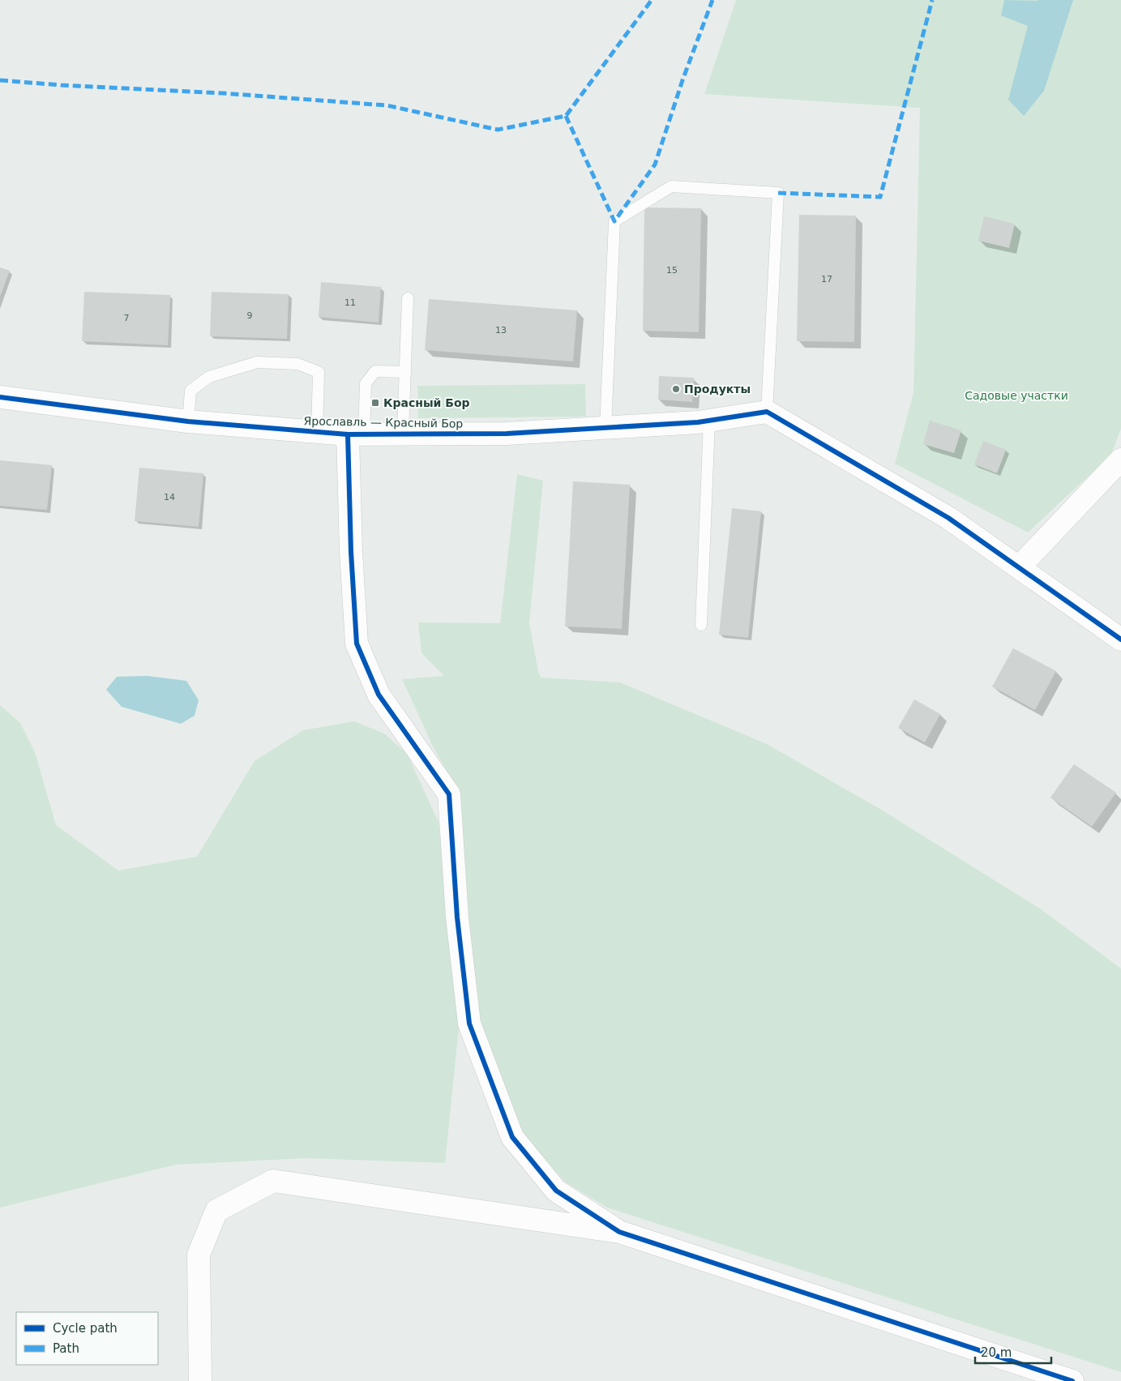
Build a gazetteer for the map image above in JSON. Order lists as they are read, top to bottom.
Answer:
{
  "streets": {
    "street": ["Ярославль — Красный Бор"]
  },
  "parks": ["Садовые участки"],
  "places": {
    "other": ["Продукты"],
    "transit": ["Красный Бор"]
  },
  "house_numbers": [
    "15",
    "17",
    "11",
    "9",
    "7",
    "13",
    "14"
  ],
  "legend": ["Cycle path", "Path"],
  "scale_bar": "20 m"
}
